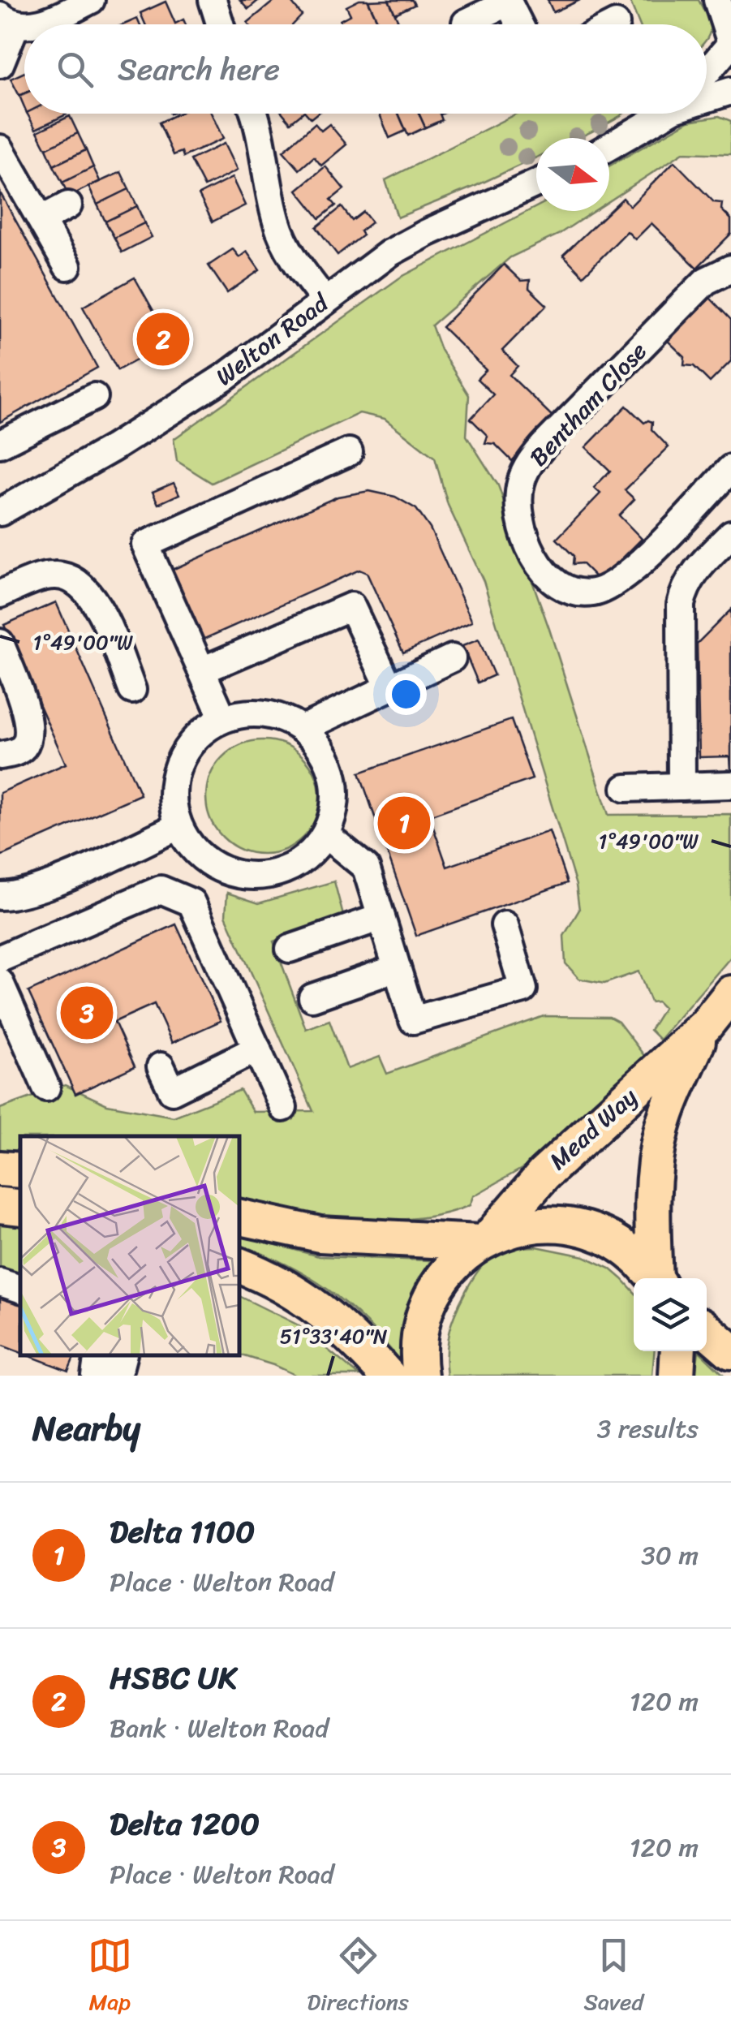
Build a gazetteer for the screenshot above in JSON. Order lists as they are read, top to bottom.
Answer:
{
  "streets": {
    "main road": ["Mead Way"],
    "street": ["Welton Road", "Bentham Close"]
  },
  "north": "right",
  "page": {
    "search": "Search here",
    "pins": ["2", "1", "3"],
    "heading": ["Nearby", "3 results"],
    "list": [
      {
        "mark": "1",
        "name": "Delta 1100",
        "note": "Place · Welton Road",
        "value": "30 m"
      },
      {
        "mark": "2",
        "name": "HSBC UK",
        "note": "Bank · Welton Road",
        "value": "120 m"
      },
      {
        "mark": "3",
        "name": "Delta 1200",
        "note": "Place · Welton Road",
        "value": "120 m"
      }
    ],
    "nav": ["Map", "Directions", "Saved"]
  },
  "coordinates": ["1°49'00\"W", "51°33'40\"N"]
}
